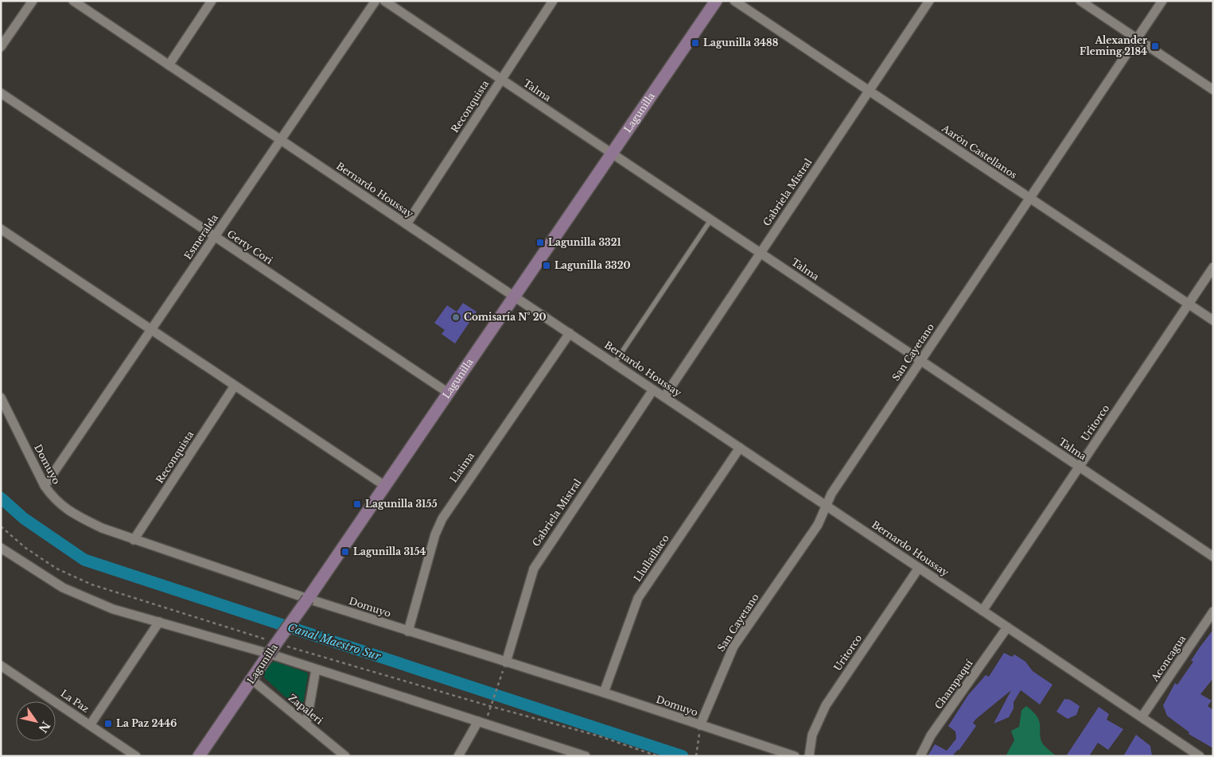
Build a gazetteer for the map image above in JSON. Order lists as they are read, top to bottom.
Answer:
{
  "streets": {
    "main road": ["Lagunilla"],
    "street": [
      "Talma",
      "Reconquista",
      "Aarón Castellanos",
      "Bernardo Houssay",
      "Gabriela Mistral",
      "Esmeralda",
      "Gerty Cori",
      "San Cayetano",
      "Uritorco",
      "Domuyo",
      "Llaima",
      "Llullaillaco",
      "Aconcagua",
      "Champaquí",
      "La Paz",
      "Zapaleri"
    ]
  },
  "crossings": [
    ["Talma", "Reconquista"],
    ["Talma", "Lagunilla"],
    ["Talma", "Gabriela Mistral"],
    ["Talma", "San Cayetano"],
    ["Talma", "Uritorco"],
    ["Reconquista", "Bernardo Houssay"],
    ["Reconquista", "Domuyo"],
    ["Lagunilla", "Bernardo Houssay"],
    ["Lagunilla", "Gerty Cori"],
    ["Lagunilla", "Domuyo"],
    ["Lagunilla", "Zapaleri"],
    ["Aarón Castellanos", "Gabriela Mistral"],
    ["Aarón Castellanos", "San Cayetano"],
    ["Aarón Castellanos", "Uritorco"],
    ["Bernardo Houssay", "Gabriela Mistral"],
    ["Bernardo Houssay", "Esmeralda"],
    ["Bernardo Houssay", "San Cayetano"],
    ["Bernardo Houssay", "Uritorco"],
    ["Bernardo Houssay", "Llaima"],
    ["Bernardo Houssay", "Llullaillaco"],
    ["Bernardo Houssay", "Aconcagua"],
    ["Bernardo Houssay", "Champaquí"],
    ["Gabriela Mistral", "Domuyo"],
    ["Esmeralda", "Gerty Cori"],
    ["Esmeralda", "Domuyo"],
    ["San Cayetano", "Domuyo"],
    ["Domuyo", "Llaima"],
    ["Domuyo", "Llullaillaco"]
  ],
  "water": ["Canal Maestro Sur"],
  "places": {
    "transit": [
      "Lagunilla 3488",
      "Alexander Fleming 2184",
      "Lagunilla 3321",
      "Lagunilla 3320",
      "Lagunilla 3155",
      "Lagunilla 3154",
      "La Paz 2446"
    ],
    "other": ["Comisaría N° 20"]
  },
  "north": "bottom right"
}
